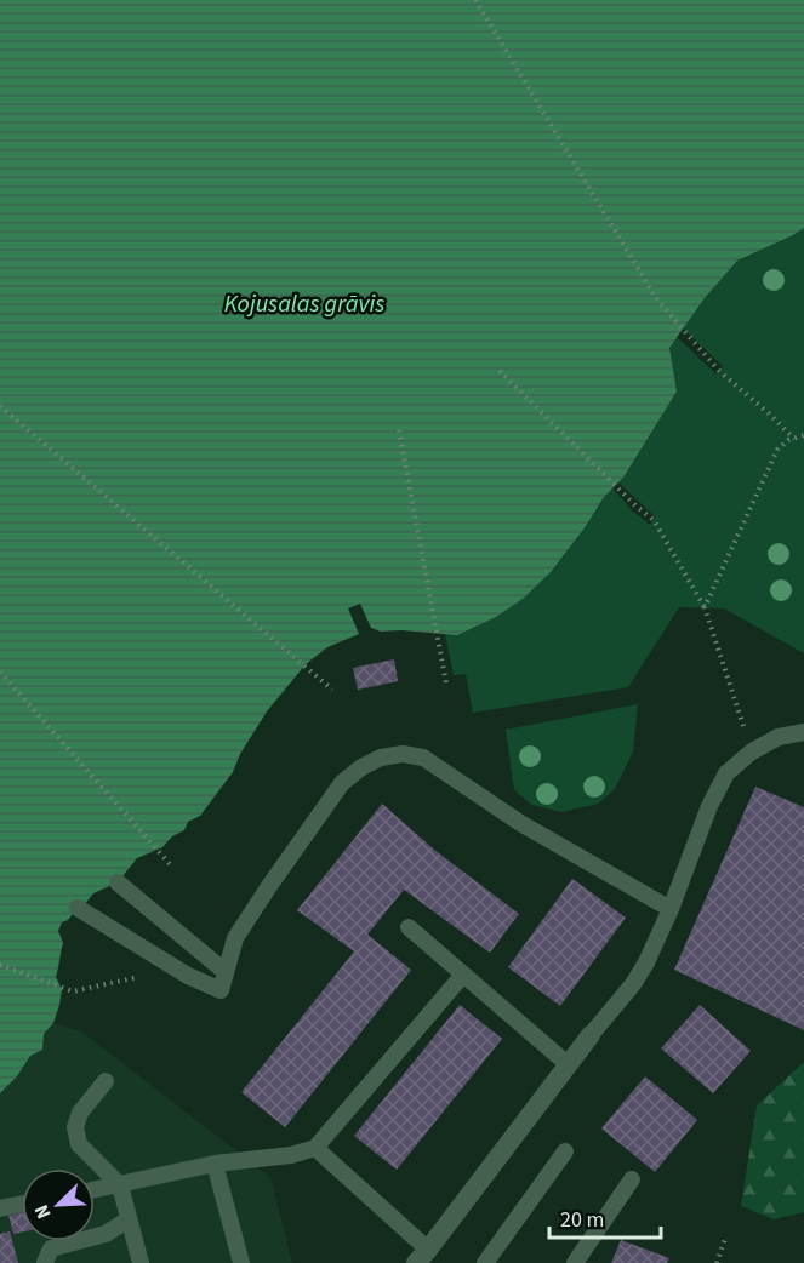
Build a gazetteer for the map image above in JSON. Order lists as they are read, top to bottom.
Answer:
{
  "water": ["Kojusalas grāvis"],
  "scale_bar": "20 m",
  "north": "bottom left"
}
